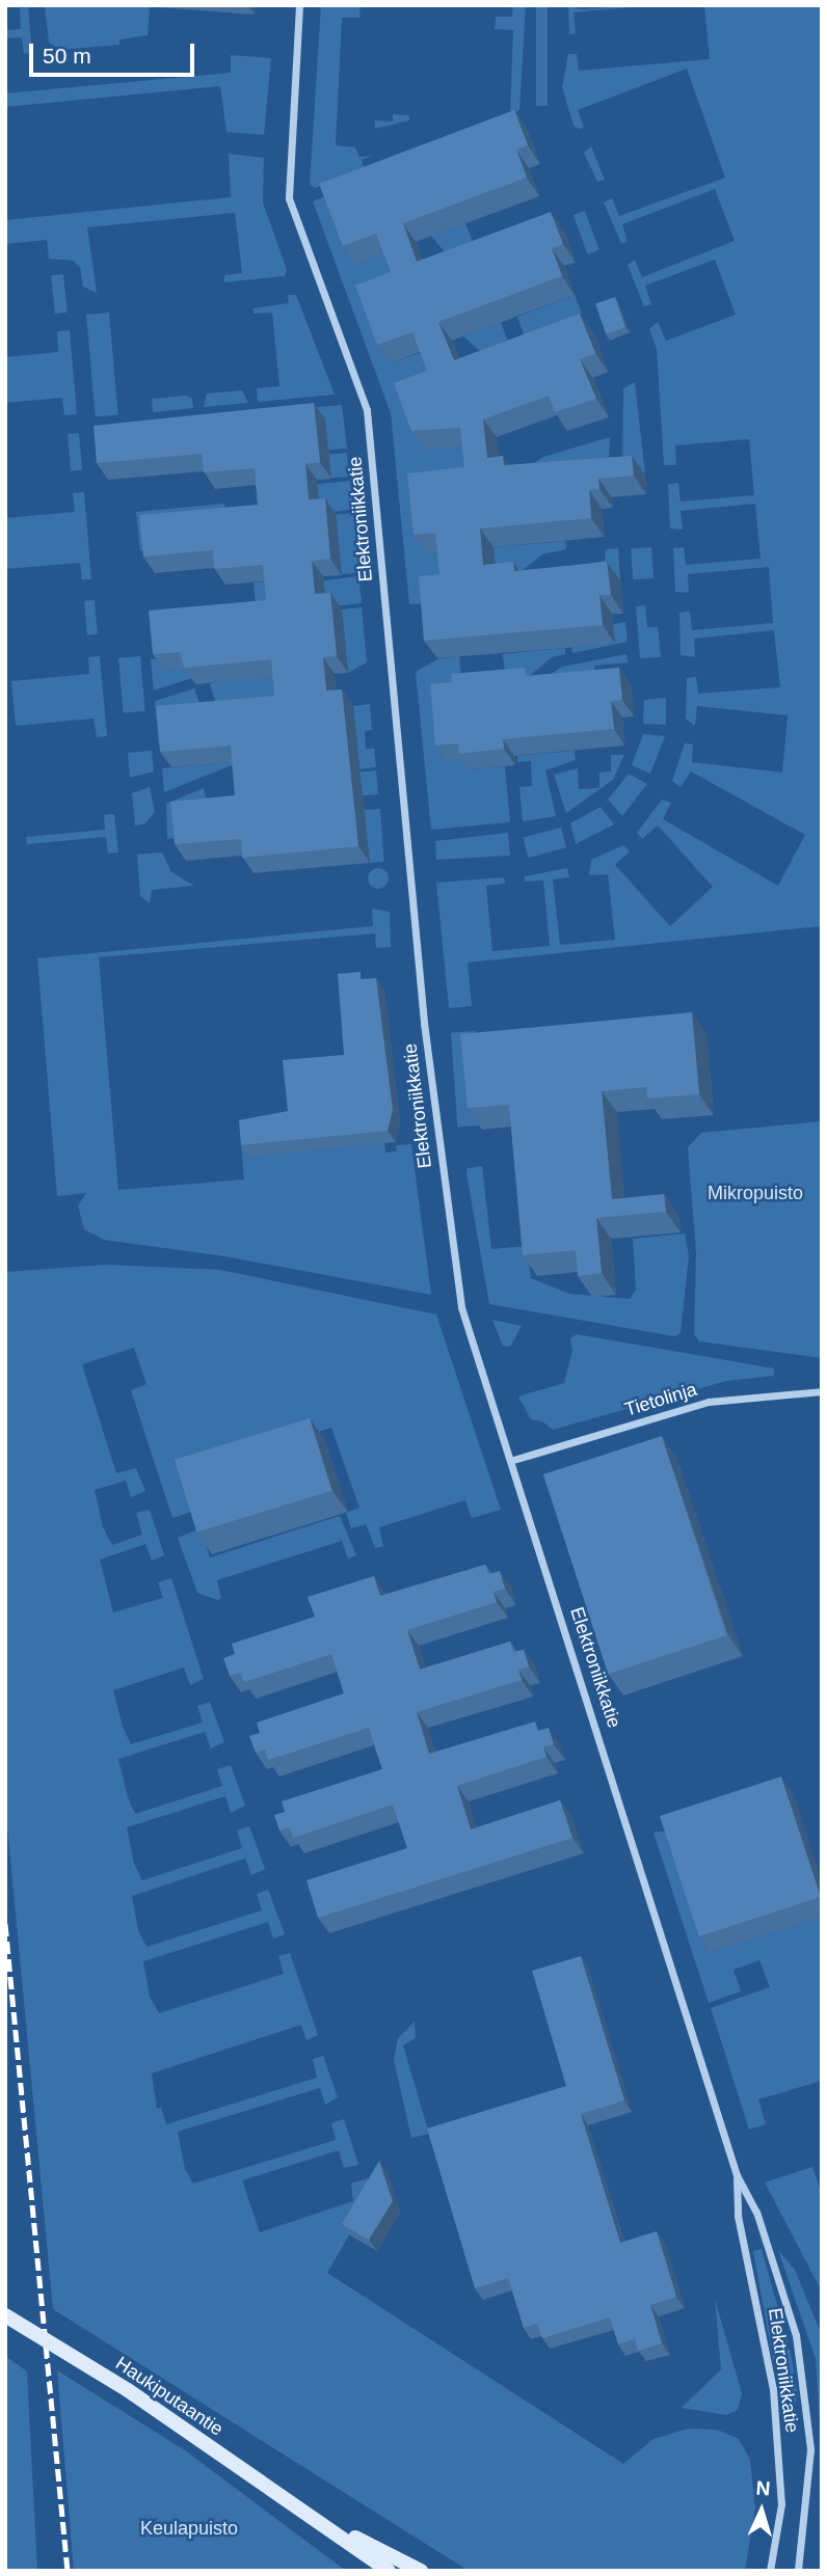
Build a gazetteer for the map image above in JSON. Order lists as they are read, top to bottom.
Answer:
{
  "streets": {
    "main road": ["Haukiputaantie"],
    "street": ["Elektroniikkatie", "Tietolinja"]
  },
  "crossings": [
    ["Elektroniikkatie", "Tietolinja"]
  ],
  "parks": ["Mikropuisto", "Keulapuisto"],
  "scale_bar": "50 m",
  "north": "top"
}
